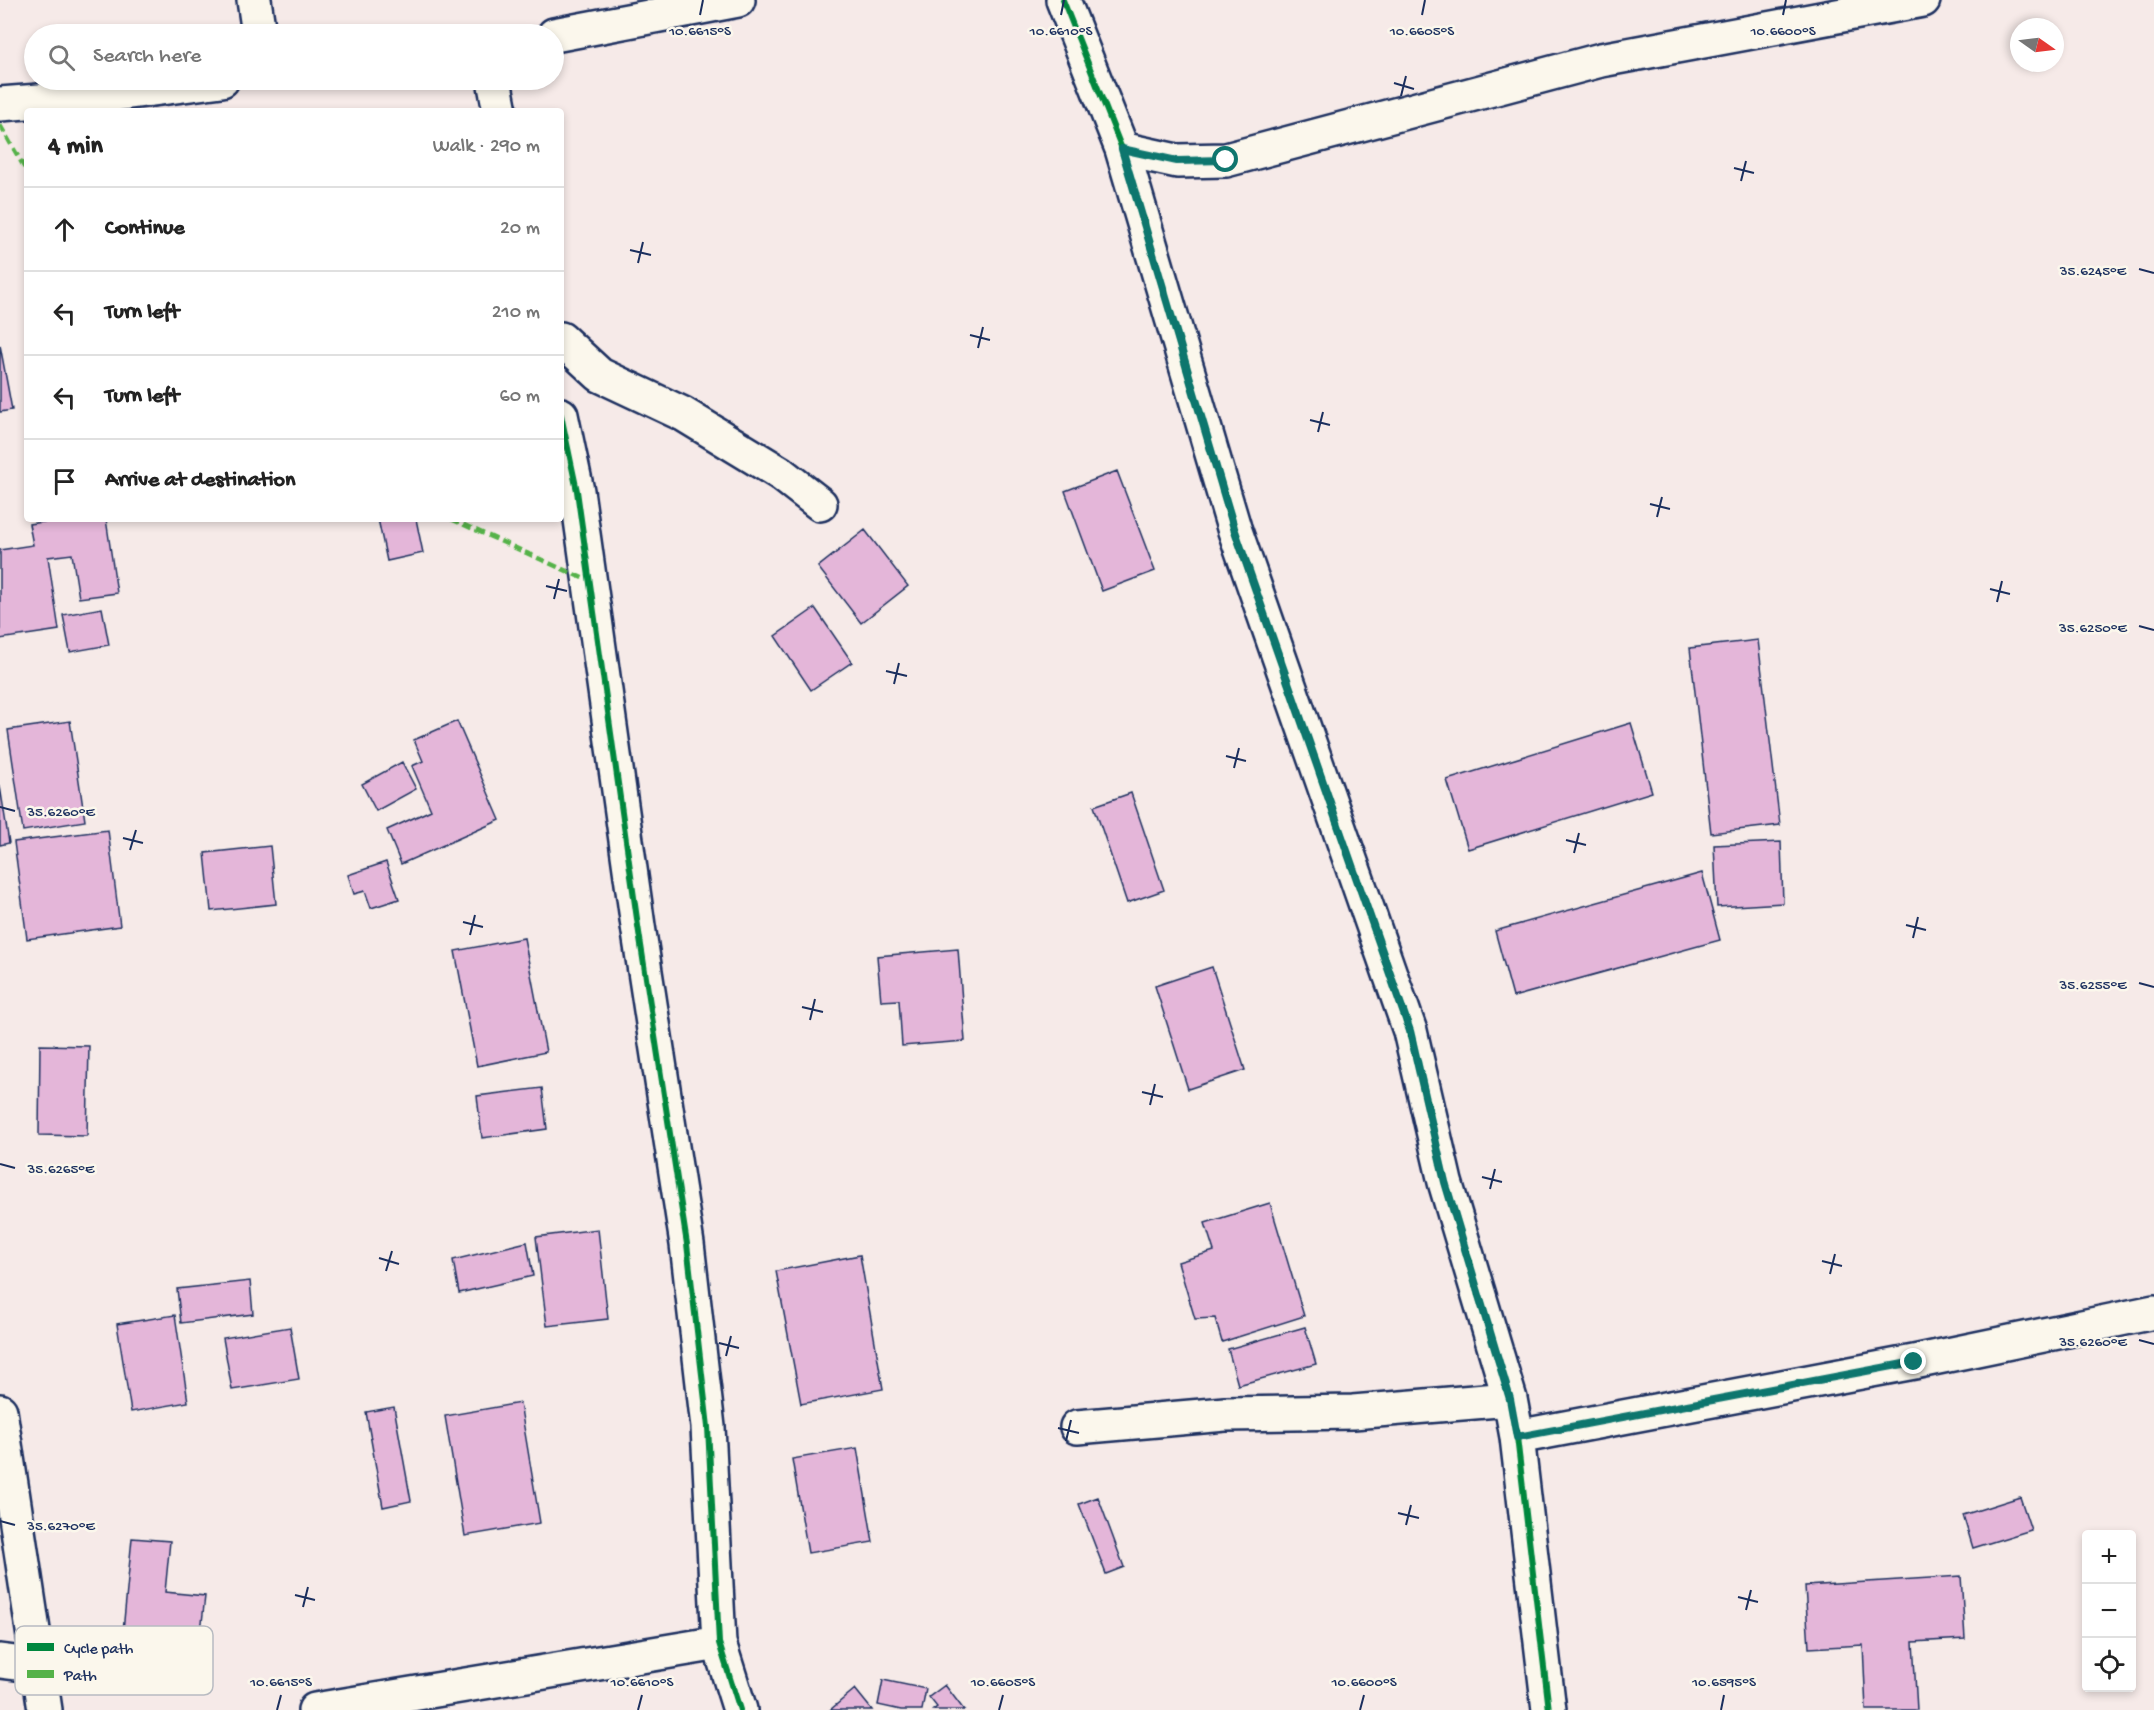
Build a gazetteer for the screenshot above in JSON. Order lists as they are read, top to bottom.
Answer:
{
  "legend": ["Cycle path", "Path"],
  "north": "right",
  "page": {
    "search": "Search here",
    "heading": ["4 min", "Walk · 290 m"],
    "list": [
      ["Continue", "20 m"],
      ["Turn left", "210 m"],
      ["Turn left", "60 m"],
      "Arrive at destination"
    ],
    "map_buttons": ["+", "−"]
  },
  "coordinates": [
    "10.6615°S",
    "10.6610°S",
    "10.6605°S",
    "10.6600°S",
    "35.6245°E",
    "35.6250°E",
    "35.6260°E",
    "35.6255°E",
    "35.6265°E",
    "35.6270°E",
    "10.6595°S"
  ]
}
